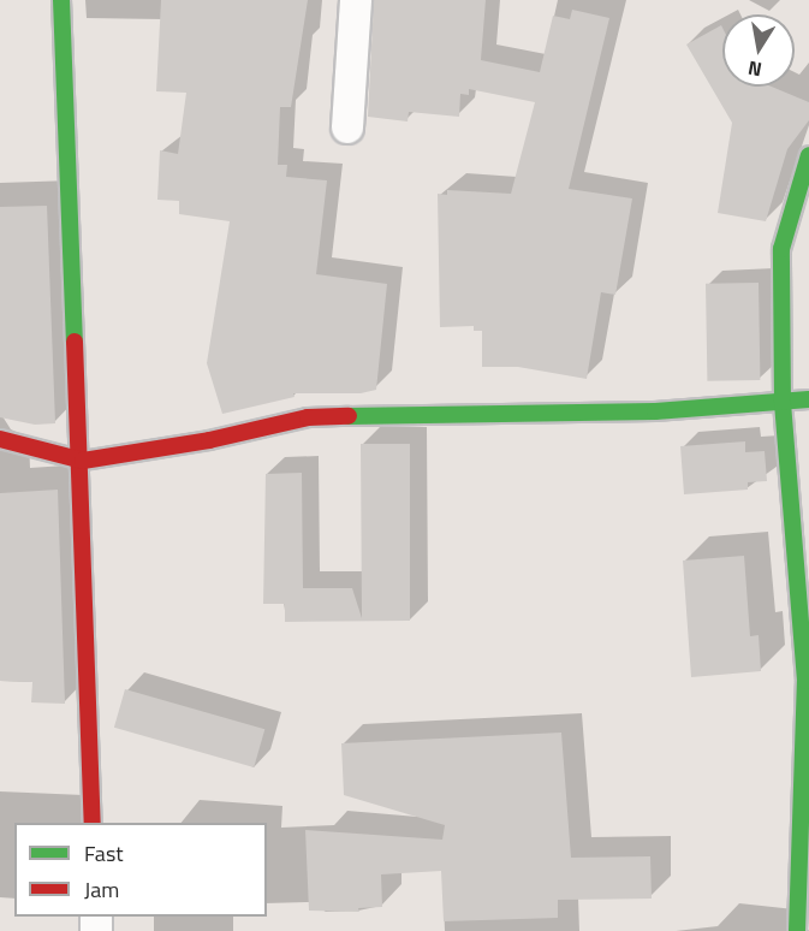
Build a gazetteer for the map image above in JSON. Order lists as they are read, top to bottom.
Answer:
{
  "legend": ["Fast", "Jam"],
  "north": "bottom"
}
